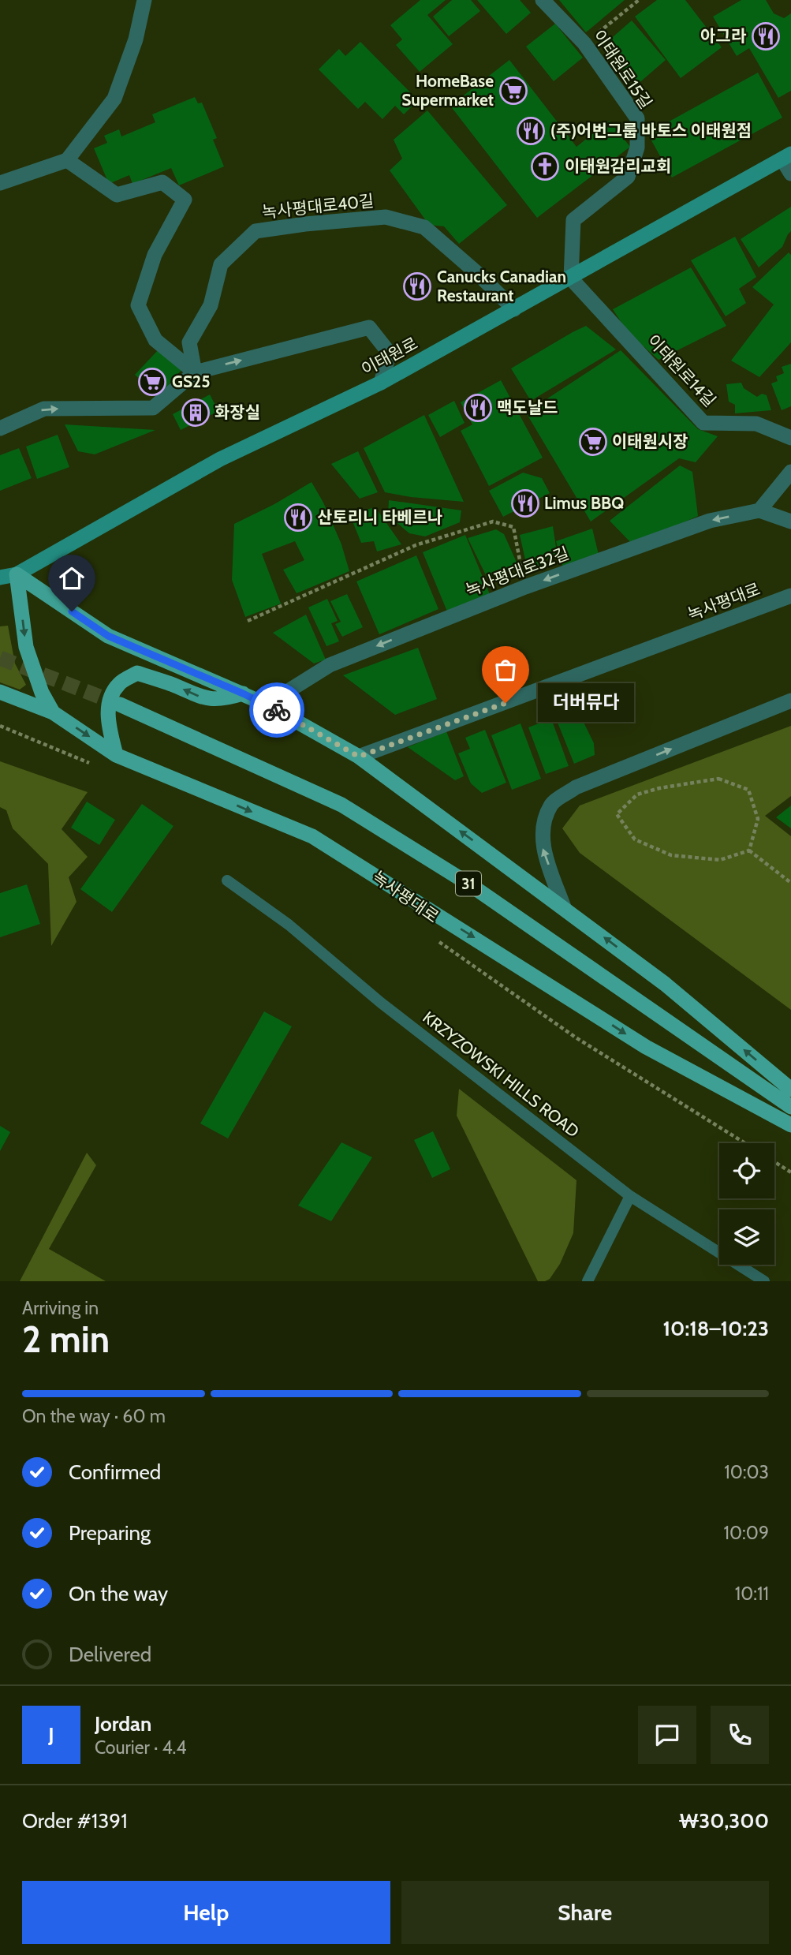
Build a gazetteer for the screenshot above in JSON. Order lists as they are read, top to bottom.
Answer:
{
  "streets": {
    "main road": ["이태원로", "31"],
    "street": [
      "이태원로15길",
      "녹사평대로40길",
      "이태원로14길",
      "녹사평대로32길",
      "녹사평대로"
    ],
    "lane": ["KRZYZOWSKI HILLS ROAD"]
  },
  "crossings": [
    ["이태원로15길", "이태원로"],
    ["이태원로15길", "이태원로14길"],
    ["녹사평대로40길", "이태원로"],
    ["이태원로", "이태원로14길"]
  ],
  "one_way": ["녹사평대로32길"],
  "places": {
    "restaurant": [
      "아그라",
      "(주)어번그룹 바토스 이태원점",
      "Canucks Canadian Restaurant",
      "맥도날드",
      "Limus BBQ",
      "산토리니 타베르나"
    ],
    "supermarket": ["HomeBase Supermarket", "GS25", "이태원시장"],
    "church": ["이태원감리교회"],
    "building": ["화장실"],
    "other": ["더버뮤다"]
  },
  "page": {
    "bubble": "더버뮤다",
    "heading": ["2 min", "Arriving in", "10:18–10:23"],
    "panel": [
      "Jordan",
      "Courier · 4.4",
      "Order #1391",
      "₩30,300"
    ],
    "bar": "On the way · 60 m",
    "list": [
      ["Confirmed", "10:03"],
      ["Preparing", "10:09"],
      ["On the way", "10:11"],
      "Delivered"
    ],
    "round": "J",
    "buttons": ["Help", "Share"]
  }
}
